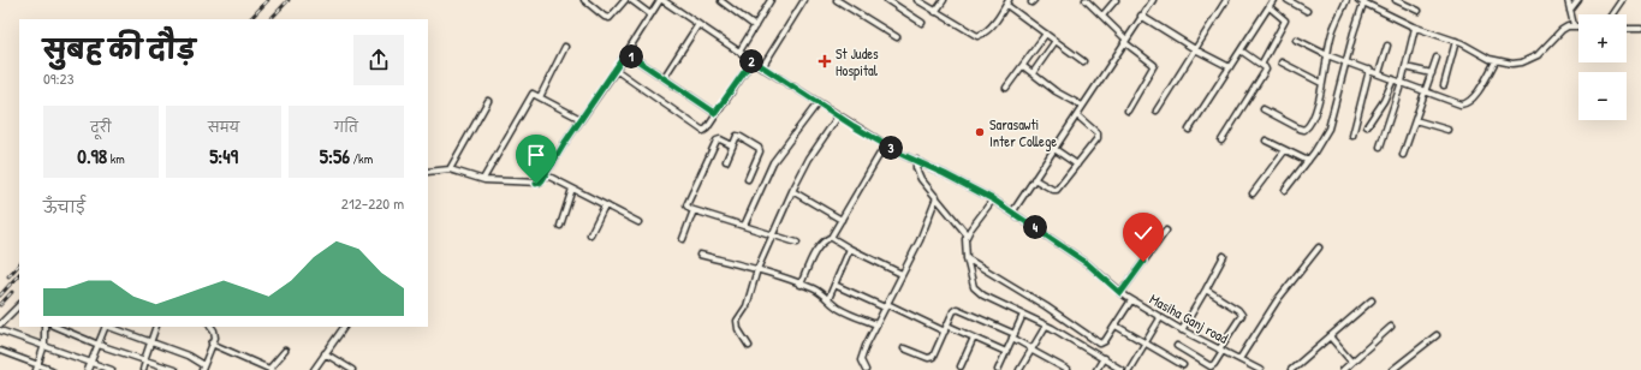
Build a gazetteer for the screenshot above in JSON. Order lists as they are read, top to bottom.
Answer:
{
  "streets": {
    "street": ["Masiha Ganj road"]
  },
  "places": {
    "health": ["St Judes Hospital"],
    "other": ["Sarasawti Inter College"]
  },
  "page": {
    "map_buttons": ["+", "−"],
    "heading": ["सुबह की दौड़", "09:23"],
    "pins": [
      "1",
      "2",
      "3",
      "4"
    ],
    "stats": [
      ["दूरी", "0.98 km"],
      ["समय", "5:49"],
      ["गति", "5:56 /km"]
    ],
    "chart": ["ऊँचाई", "212–220 m"]
  }
}
